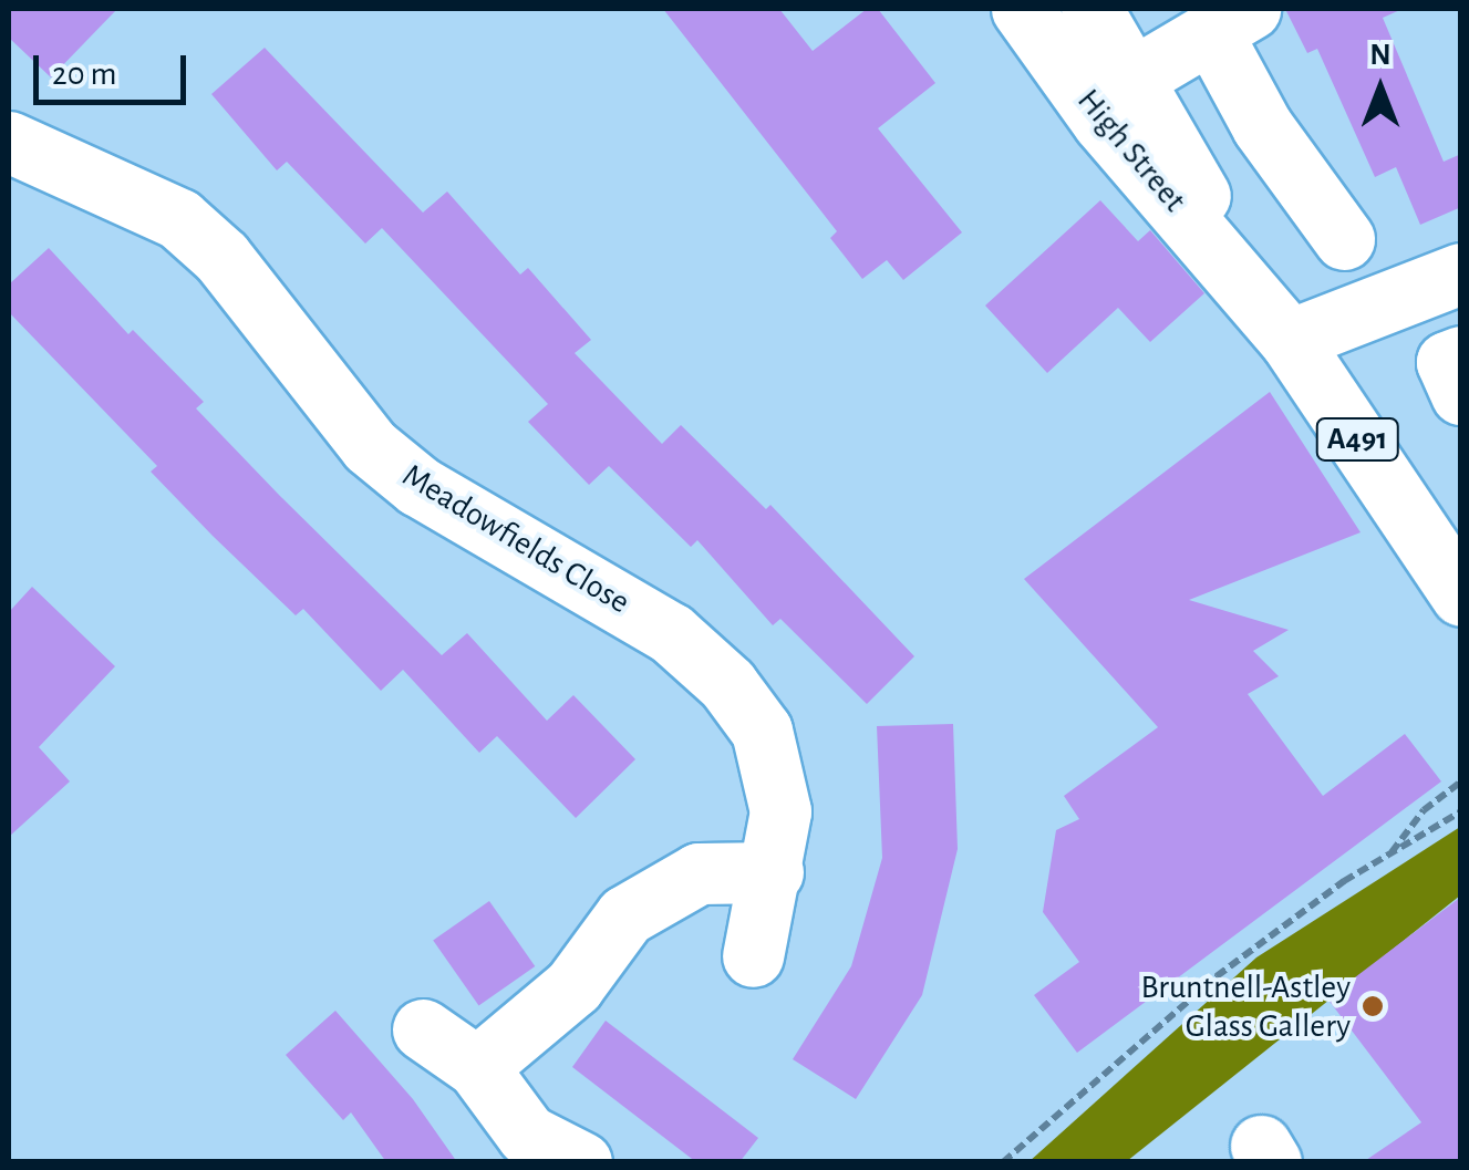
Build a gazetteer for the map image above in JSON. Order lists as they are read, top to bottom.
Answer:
{
  "streets": {
    "main road": ["High Street", "A491", "Meadowfields Close"]
  },
  "places": ["Bruntnell-Astley Glass Gallery"],
  "scale_bar": "20 m",
  "north": "top"
}
